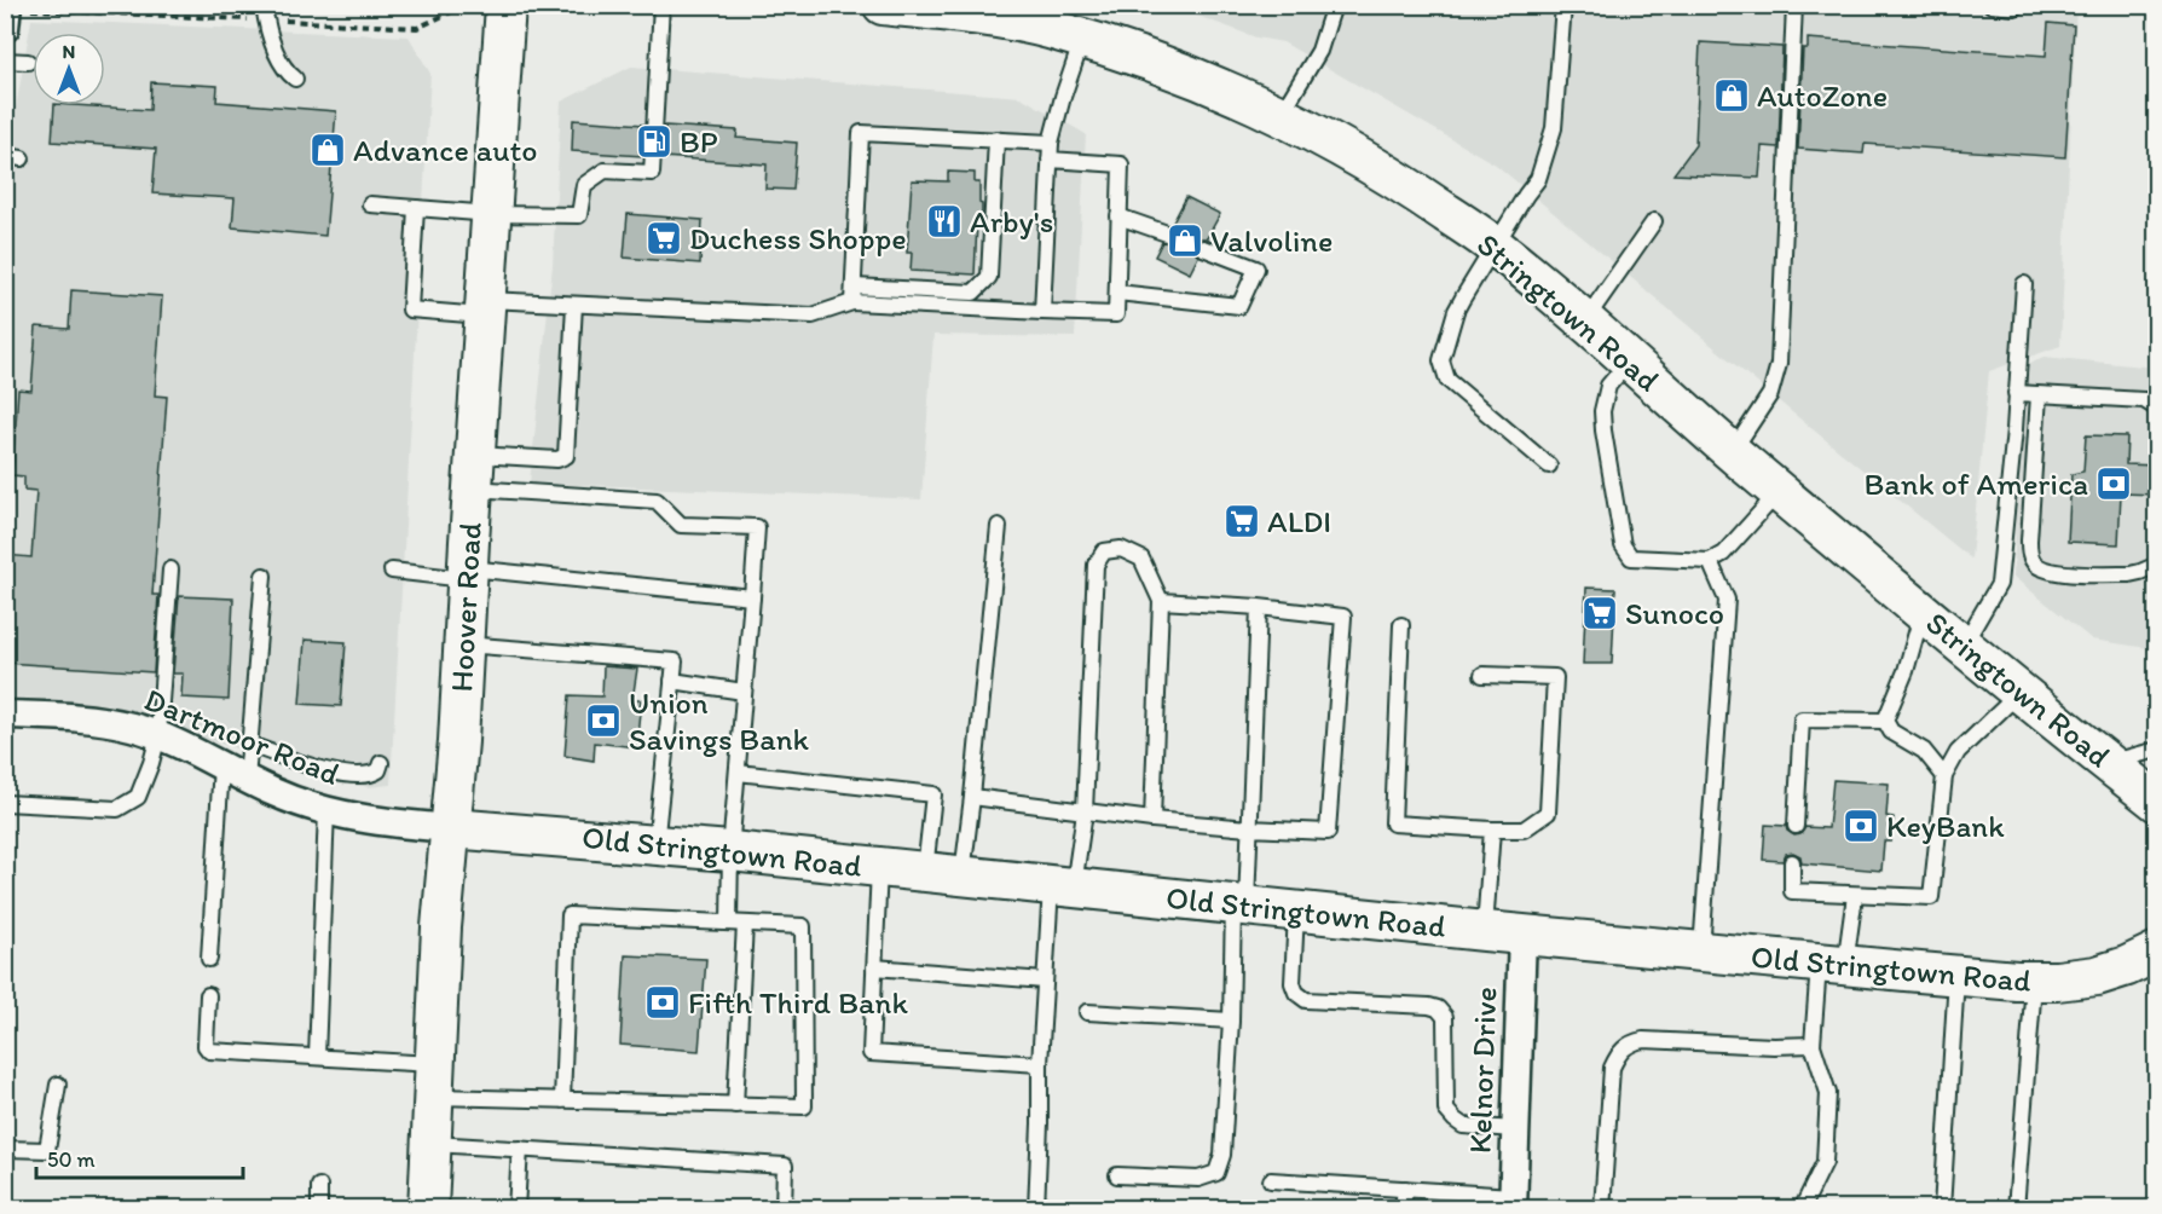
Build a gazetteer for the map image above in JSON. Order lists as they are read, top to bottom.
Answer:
{
  "streets": {
    "main road": ["Stringtown Road", "Hoover Road", "Old Stringtown Road"],
    "street": ["Dartmoor Road", "Kelnor Drive"]
  },
  "crossings": [
    ["Hoover Road", "Dartmoor Road"],
    ["Hoover Road", "Old Stringtown Road"],
    ["Dartmoor Road", "Old Stringtown Road"],
    ["Old Stringtown Road", "Kelnor Drive"]
  ],
  "places": {
    "shop": ["AutoZone", "Advance auto", "Valvoline"],
    "fuel station": ["BP"],
    "restaurant": ["Arby's"],
    "supermarket": ["Duchess Shoppe", "ALDI", "Sunoco"],
    "bank": [
      "Bank of America",
      "Union Savings Bank",
      "KeyBank",
      "Fifth Third Bank"
    ]
  },
  "scale_bar": "50 m",
  "north": "top"
}
